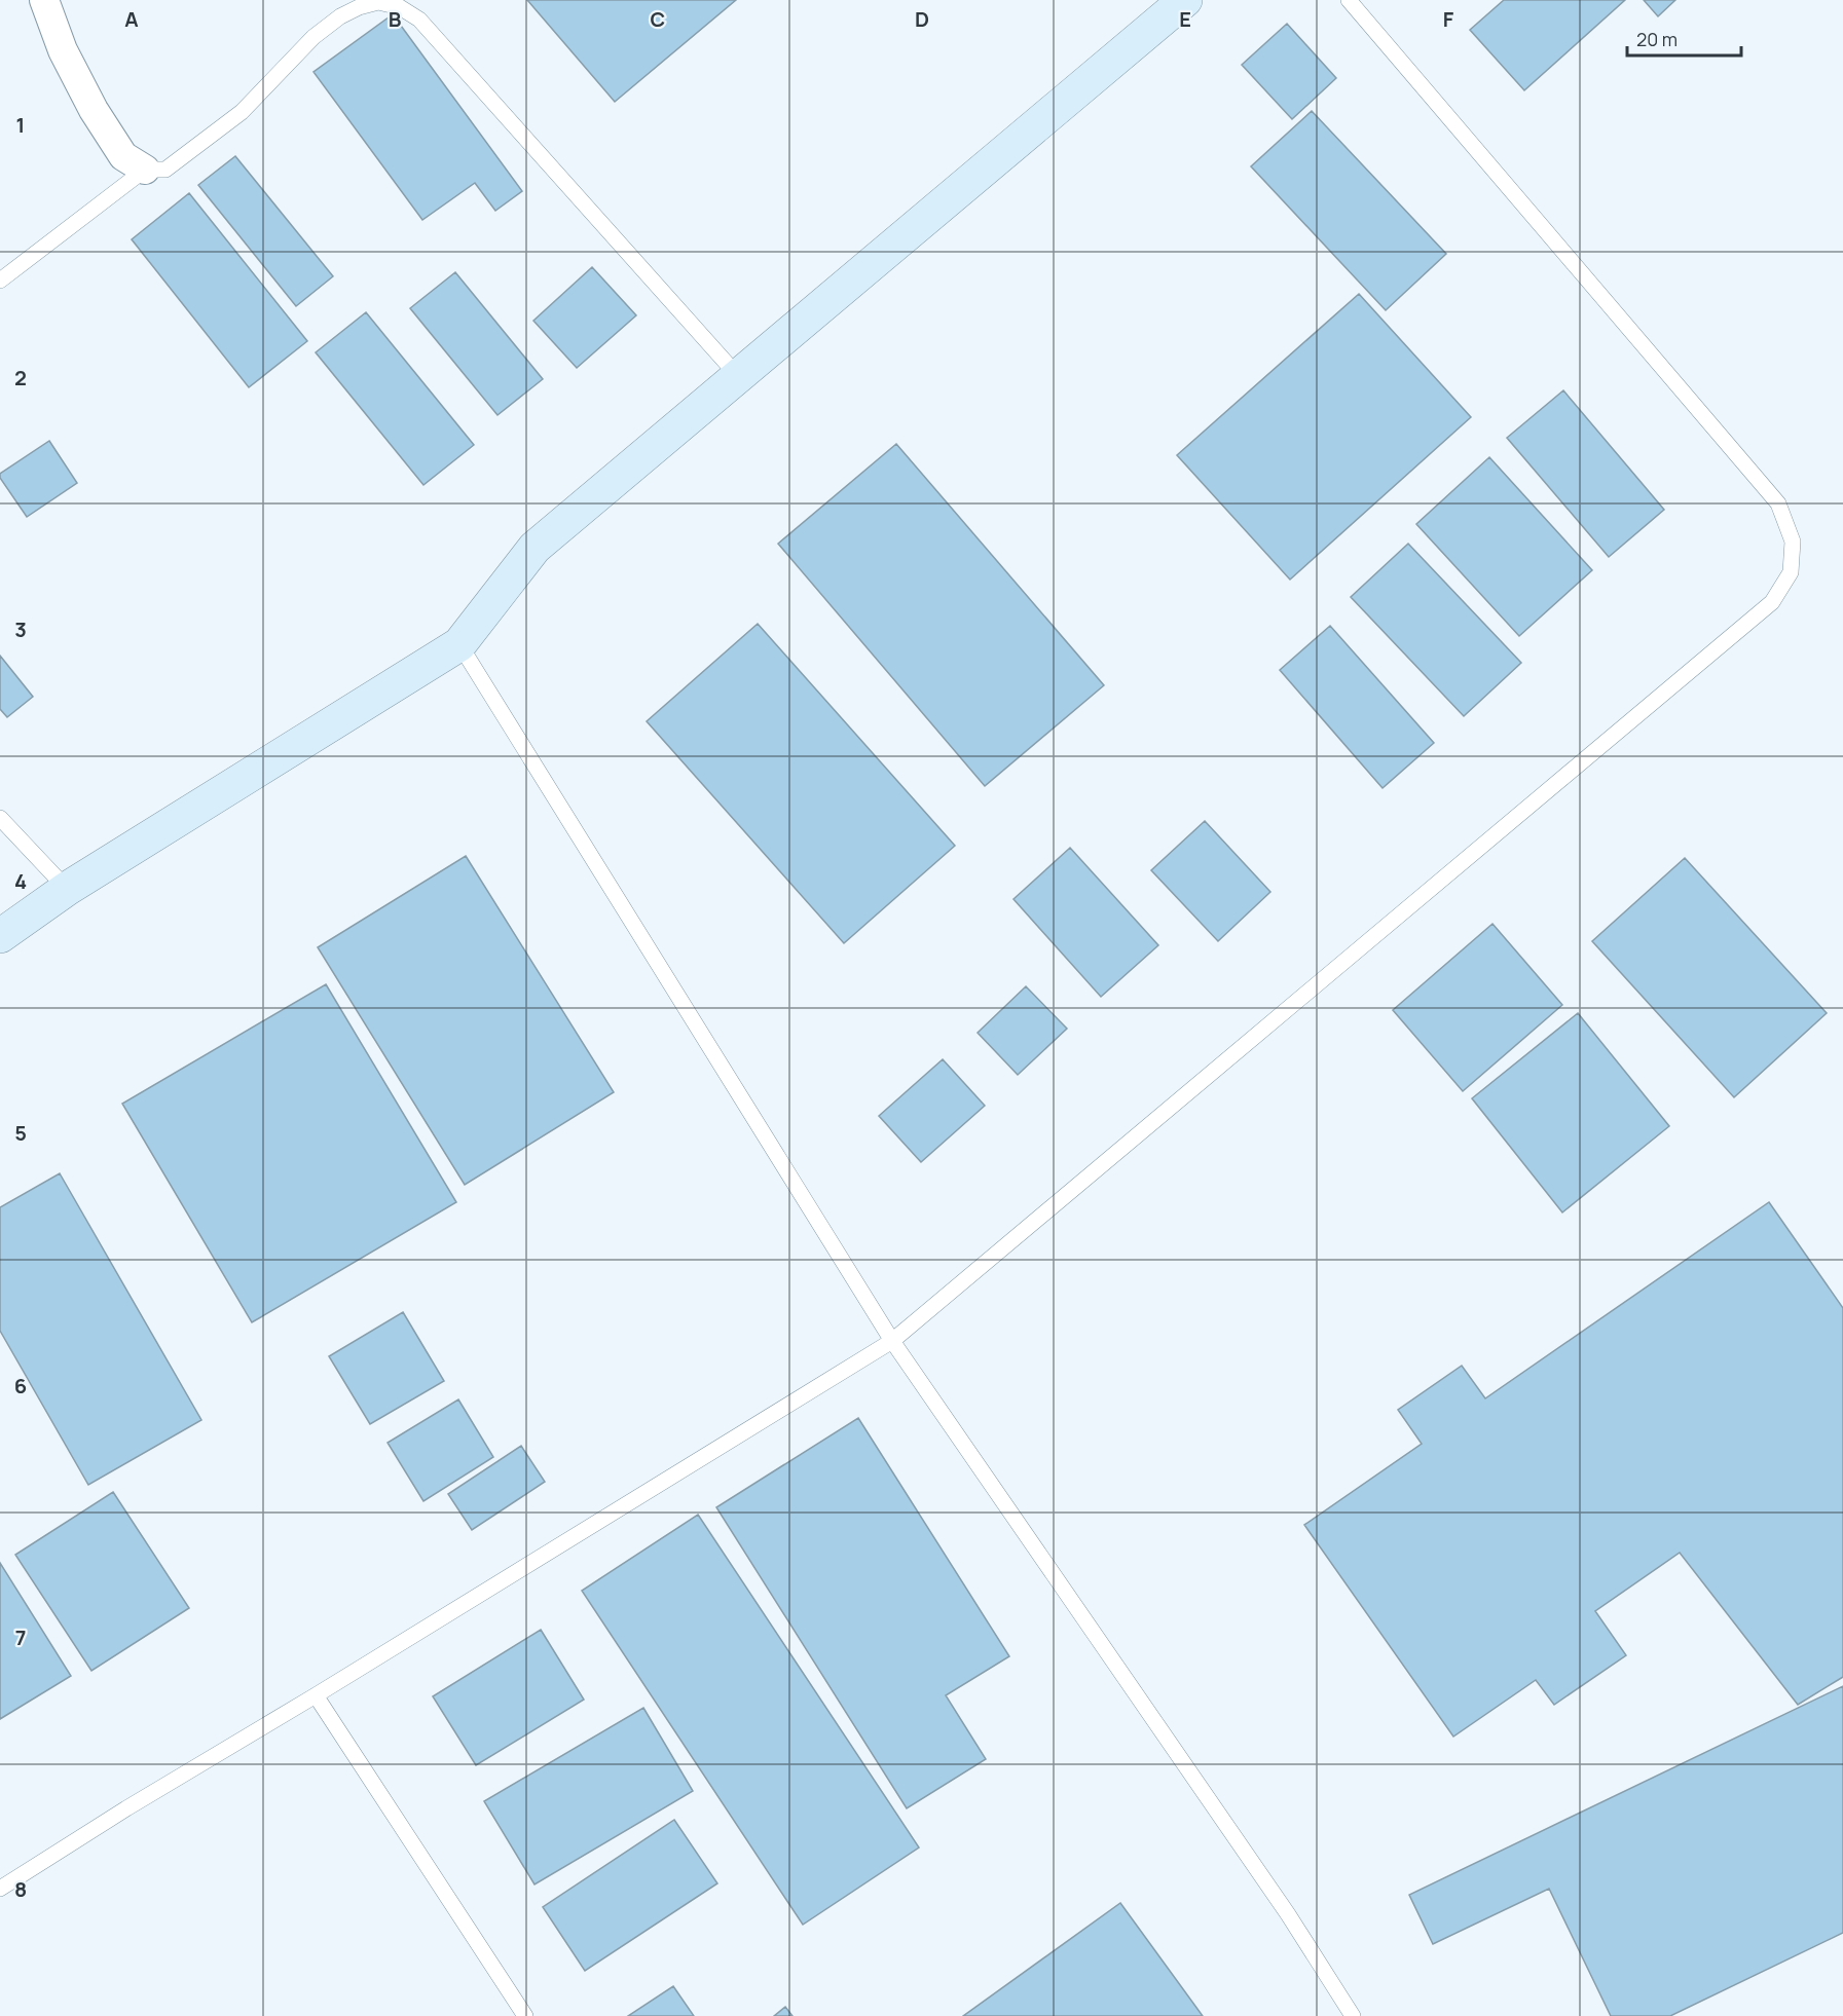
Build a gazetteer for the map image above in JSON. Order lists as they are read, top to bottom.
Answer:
{
  "scale_bar": "20 m",
  "grid": {
    "columns": [
      "A",
      "B",
      "C",
      "D",
      "E",
      "F"
    ],
    "rows": [
      "1",
      "2",
      "3",
      "4",
      "5",
      "6",
      "7",
      "8"
    ]
  }
}
